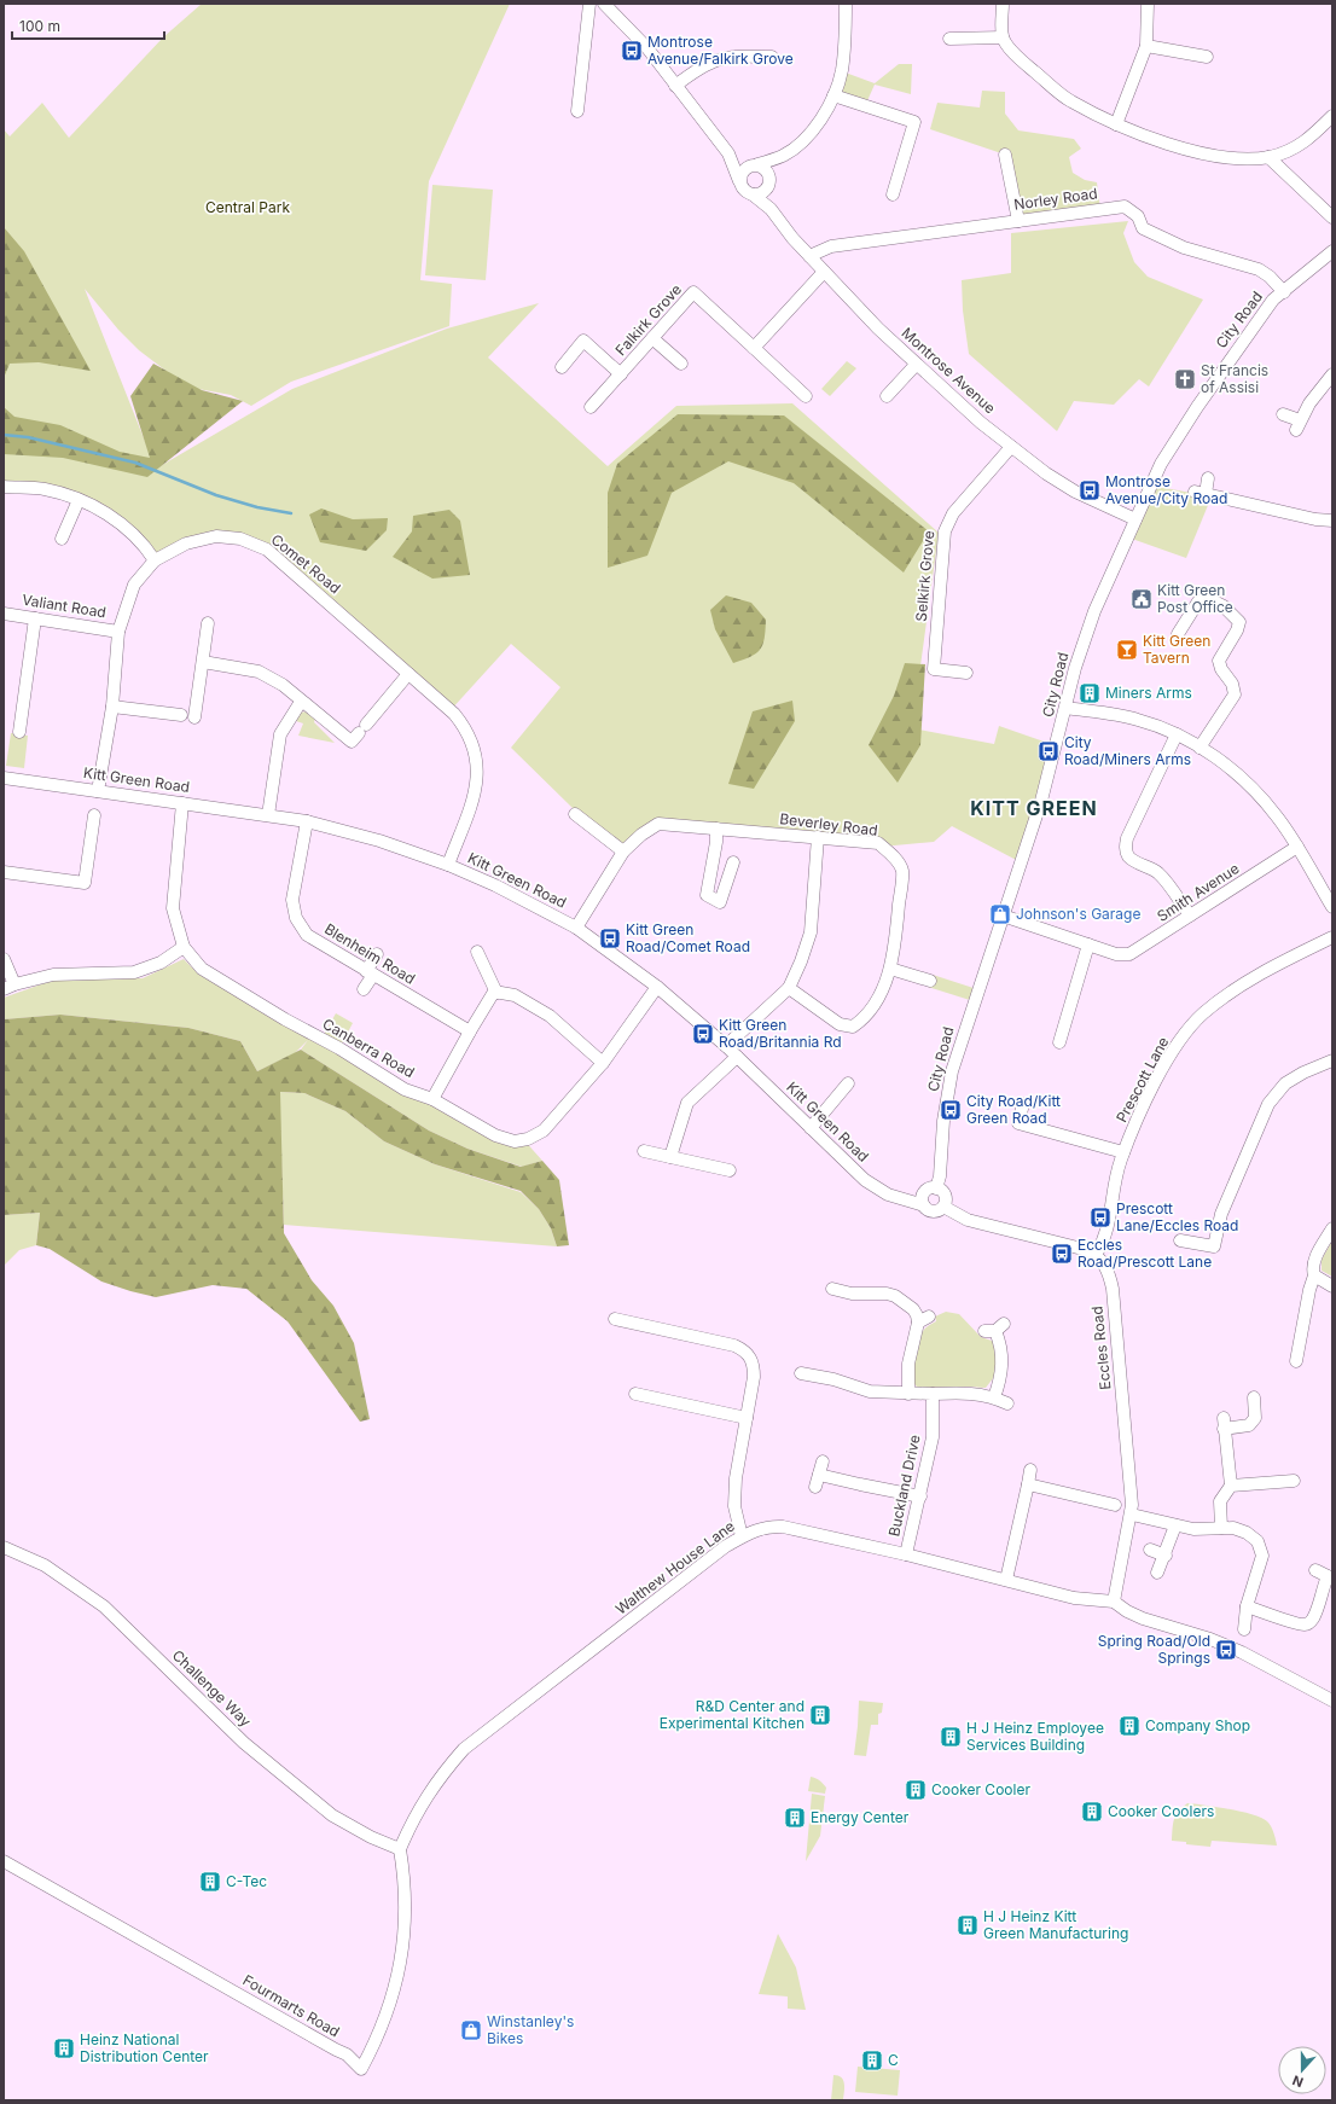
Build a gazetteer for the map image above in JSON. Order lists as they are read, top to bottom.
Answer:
{
  "streets": {
    "street": [
      "Norley Road",
      "Falkirk Grove",
      "City Road",
      "Montrose Avenue",
      "Comet Road",
      "Selkirk Grove",
      "Valiant Road",
      "Kitt Green Road",
      "Beverley Road",
      "Smith Avenue",
      "Blenheim Road",
      "Canberra Road",
      "Prescott Lane",
      "Eccles Road",
      "Buckland Drive",
      "Walthew House Lane",
      "Challenge Way",
      "Fourmarts Road"
    ]
  },
  "crossings": [
    ["Norley Road", "City Road"],
    ["Norley Road", "Montrose Avenue"],
    ["City Road", "Montrose Avenue"],
    ["City Road", "Kitt Green Road"],
    ["City Road", "Smith Avenue"],
    ["Montrose Avenue", "Selkirk Grove"],
    ["Comet Road", "Valiant Road"],
    ["Comet Road", "Kitt Green Road"],
    ["Kitt Green Road", "Beverley Road"],
    ["Kitt Green Road", "Blenheim Road"],
    ["Kitt Green Road", "Canberra Road"],
    ["Prescott Lane", "Eccles Road"],
    ["Eccles Road", "Walthew House Lane"],
    ["Buckland Drive", "Walthew House Lane"],
    ["Walthew House Lane", "Challenge Way"],
    ["Walthew House Lane", "Fourmarts Road"],
    ["Challenge Way", "Fourmarts Road"]
  ],
  "districts": ["KITT GREEN"],
  "parks": ["Central Park"],
  "places": {
    "bus stop": [
      "Montrose Avenue/Falkirk Grove",
      "Montrose Avenue/City Road",
      "City Road/Miners Arms",
      "Kitt Green Road/Comet Road",
      "Kitt Green Road/Britannia Rd",
      "City Road/Kitt Green Road",
      "Prescott Lane/Eccles Road",
      "Eccles Road/Prescott Lane",
      "Spring Road/Old Springs"
    ],
    "church": ["St Francis of Assisi"],
    "public building": ["Kitt Green Post Office"],
    "bar": ["Kitt Green Tavern"],
    "building": [
      "Miners Arms",
      "R&D Center and Experimental Kitchen",
      "Company Shop",
      "H J Heinz Employee Services Building",
      "Cooker Cooler",
      "Cooker Coolers",
      "Energy Center",
      "C-Tec",
      "H J Heinz Kitt Green Manufacturing",
      "Heinz National Distribution Center",
      "C"
    ],
    "shop": ["Johnson's Garage", "Winstanley's Bikes"]
  },
  "scale_bar": "100 m",
  "north": "bottom"
}
